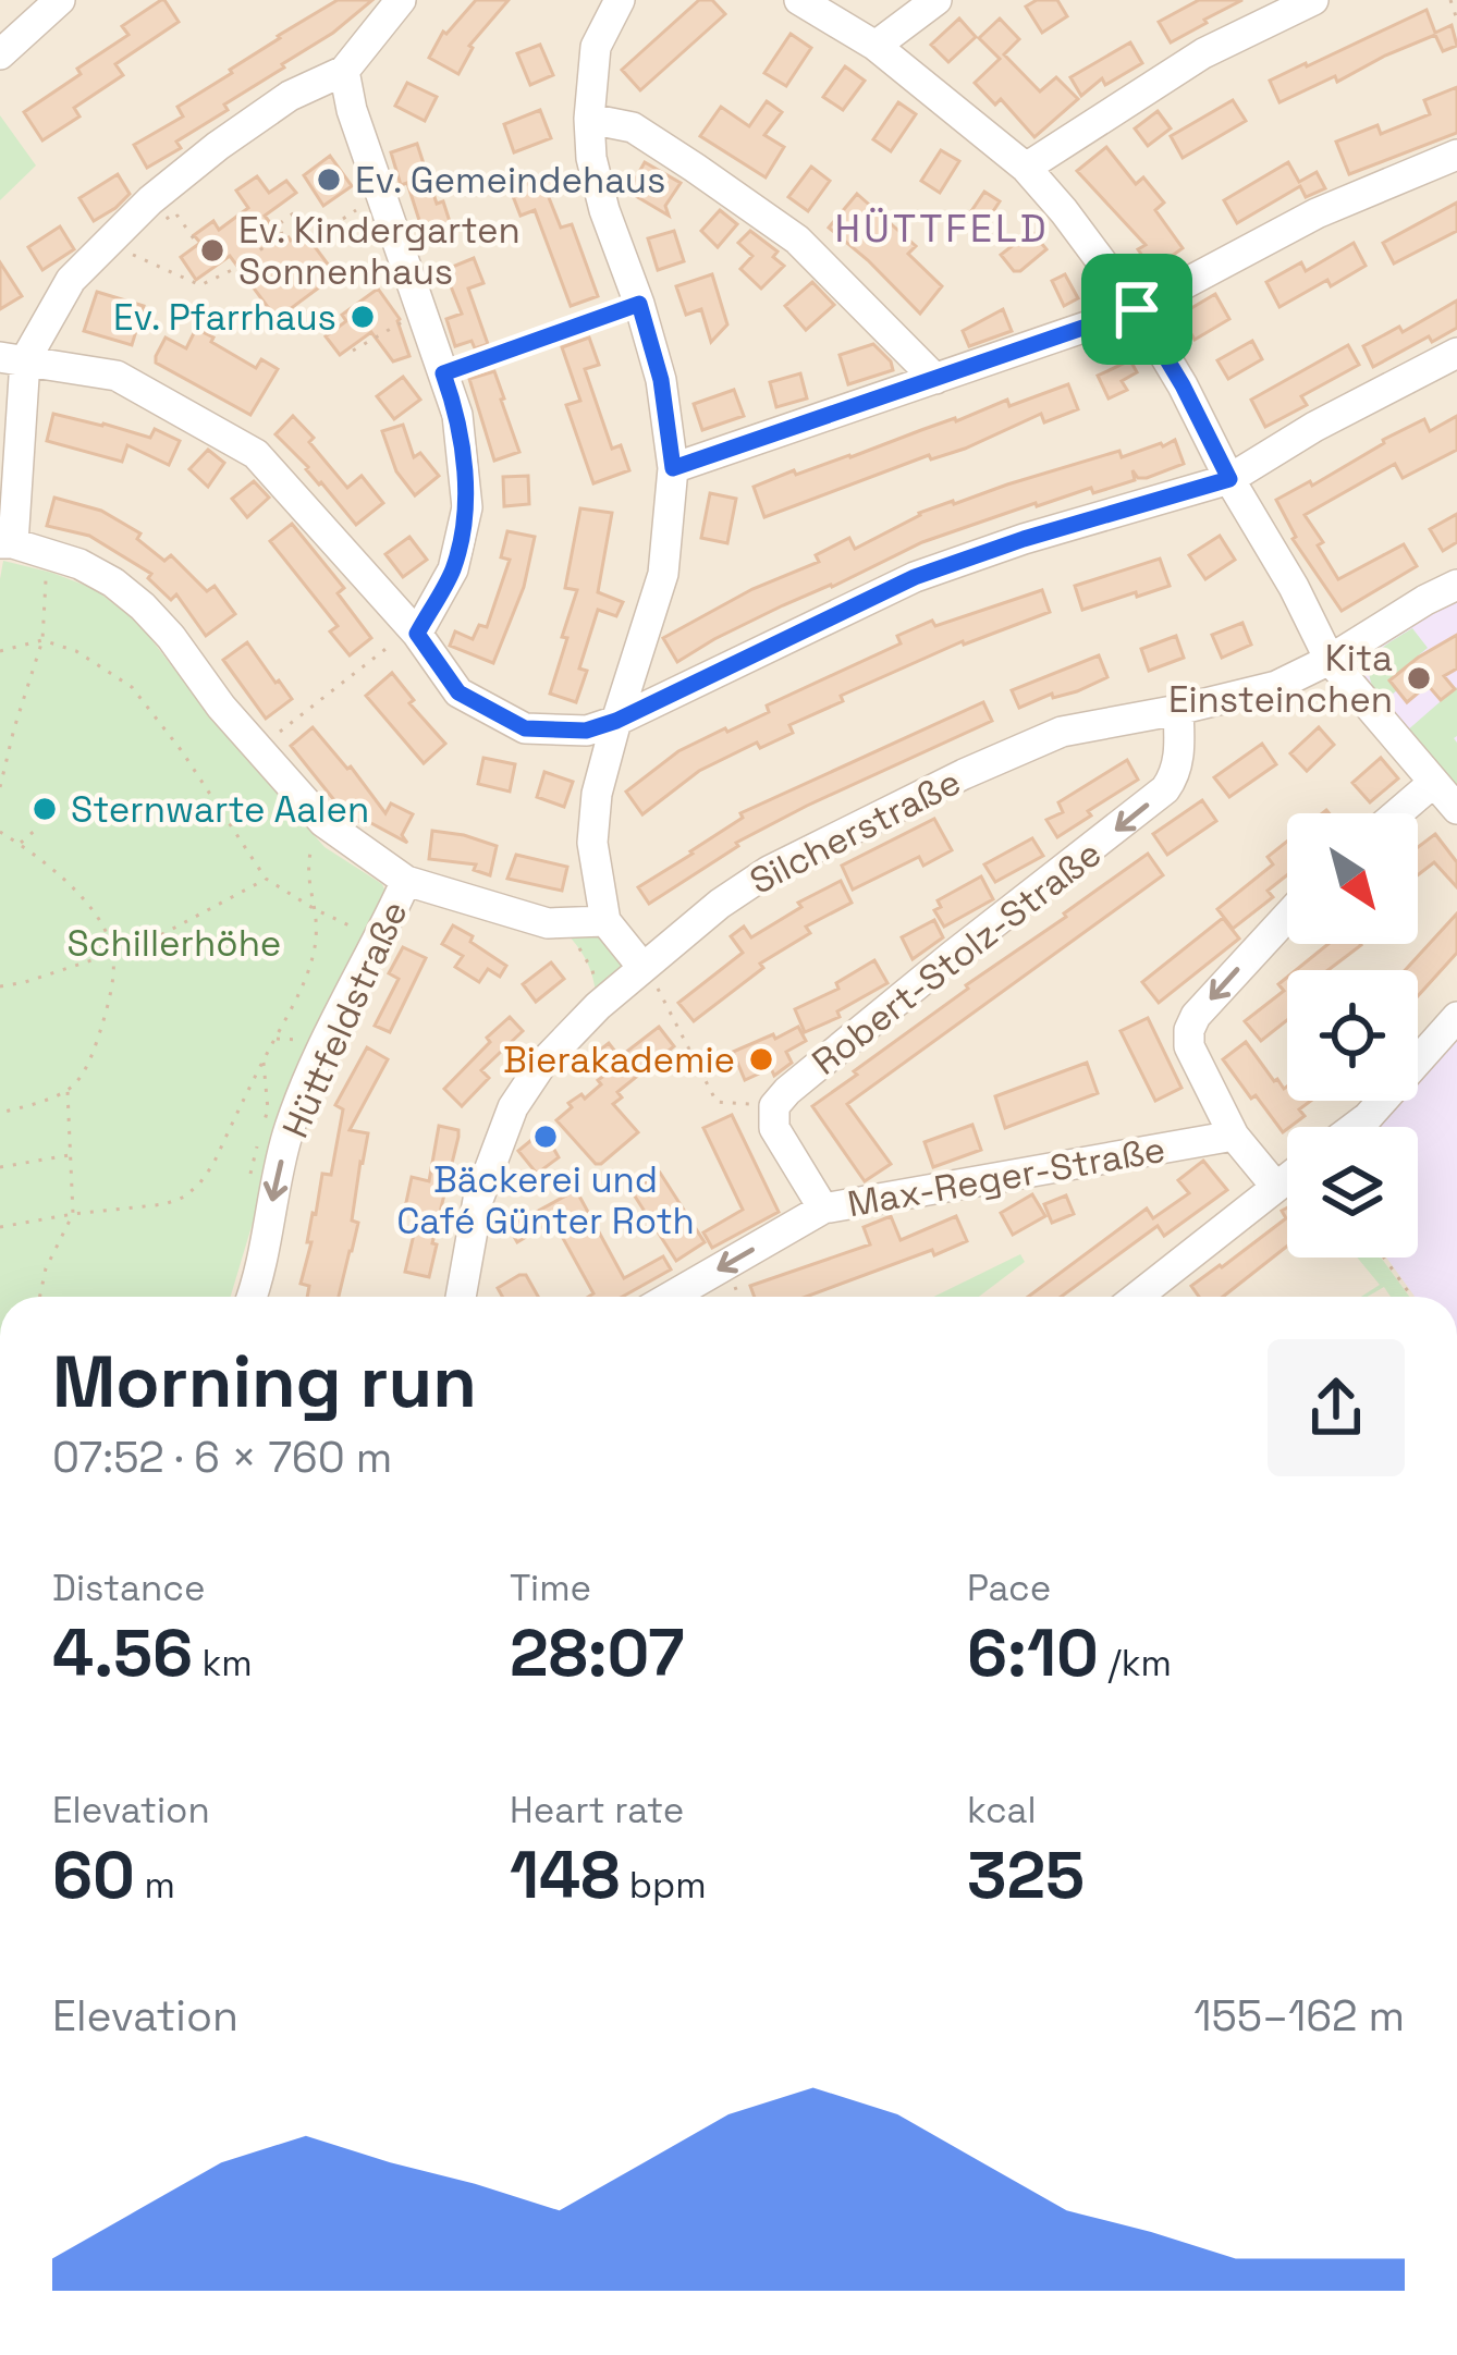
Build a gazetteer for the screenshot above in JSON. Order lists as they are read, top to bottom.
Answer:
{
  "streets": {
    "street": [
      "Silcherstraße",
      "Robert-Stolz-Straße",
      "Hüttfeldstraße",
      "Max-Reger-Straße"
    ]
  },
  "crossings": [
    ["Silcherstraße", "Robert-Stolz-Straße"]
  ],
  "one_way": ["Robert-Stolz-Straße", "Hüttfeldstraße"],
  "districts": ["HÜTTFELD"],
  "parks": ["Schillerhöhe"],
  "places": [
    "Ev. Gemeindehaus",
    "Ev. Kindergarten Sonnenhaus",
    "Ev. Pfarrhaus",
    "Kita Einsteinchen",
    "Sternwarte Aalen",
    "Bierakademie",
    "Bäckerei und Café Günter Roth"
  ],
  "north": "bottom right",
  "page": {
    "heading": ["Morning run", "07:52 · 6 × 760 m"],
    "stats": [
      ["Distance", "4.56 km"],
      ["Time", "28:07"],
      ["Pace", "6:10 /km"],
      ["Elevation", "60 m"],
      ["Heart rate", "148 bpm"],
      ["kcal", "325"]
    ],
    "chart": ["Elevation", "155–162 m"]
  }
}
